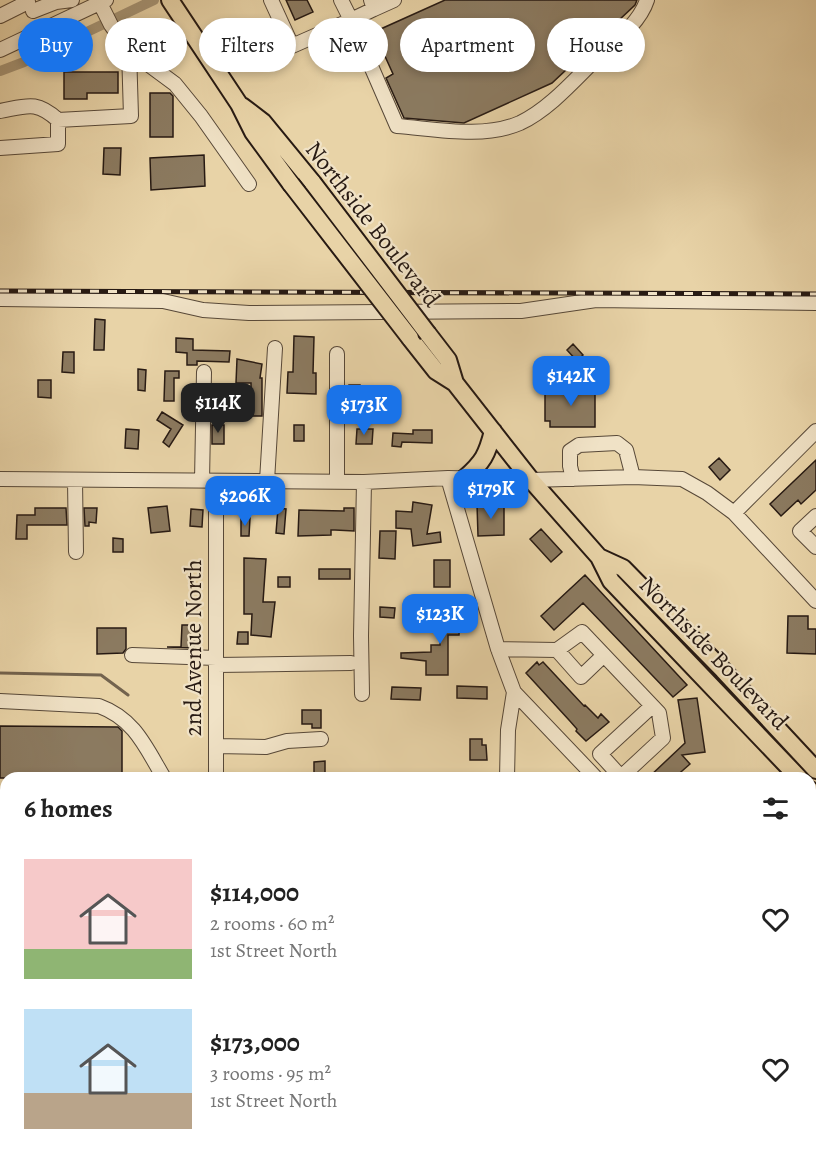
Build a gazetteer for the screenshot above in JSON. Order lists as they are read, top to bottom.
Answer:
{
  "streets": {
    "main road": ["Northside Boulevard"],
    "street": ["2nd Avenue North"]
  },
  "page": {
    "chip": [
      "Buy",
      "Rent",
      "Filters",
      "New",
      "Apartment",
      "House"
    ],
    "price": [
      "$142K",
      "$114K",
      "$173K",
      "$179K",
      "$206K",
      "$123K"
    ],
    "heading": "6 homes",
    "list": [
      {
        "name": "$114,000",
        "note": "2 rooms · 60 m² · 1st Street North"
      },
      {
        "name": "$173,000",
        "note": "3 rooms · 95 m² · 1st Street North"
      }
    ]
  }
}
